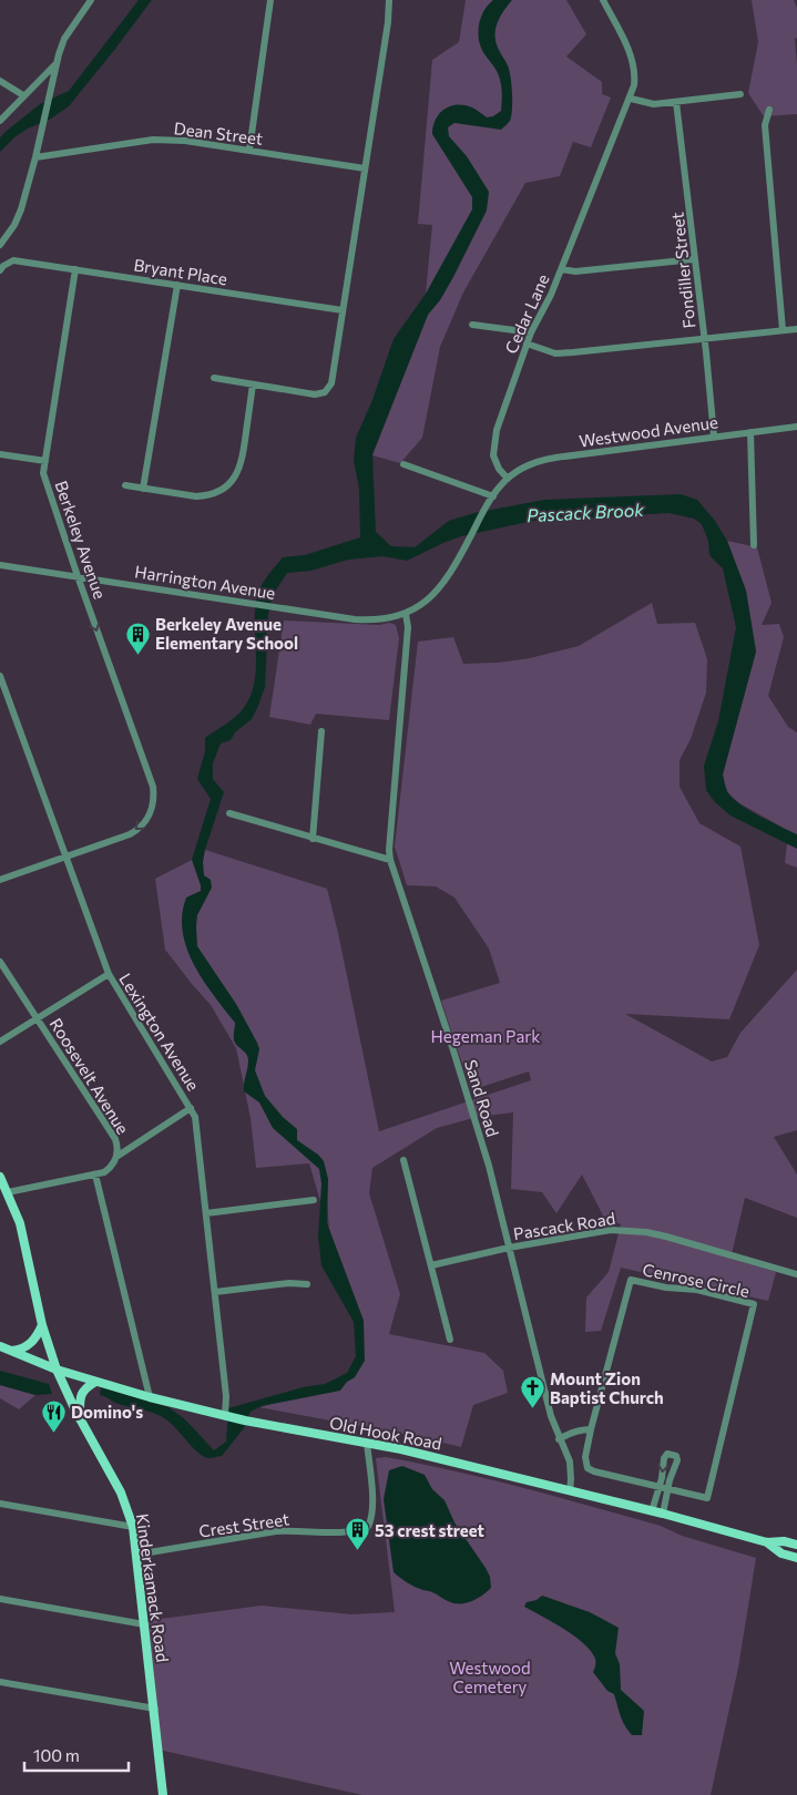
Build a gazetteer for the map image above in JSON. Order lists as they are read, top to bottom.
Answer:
{
  "streets": {
    "main road": ["Old Hook Road", "Kinderkamack Road"],
    "street": [
      "Dean Street",
      "Fondiller Street",
      "Bryant Place",
      "Cedar Lane",
      "Westwood Avenue",
      "Berkeley Avenue",
      "Harrington Avenue",
      "Lexington Avenue",
      "Roosevelt Avenue",
      "Sand Road",
      "Pascack Road",
      "Cenrose Circle",
      "Crest Street"
    ]
  },
  "crossings": [
    ["Fondiller Street", "Westwood Avenue"],
    ["Bryant Place", "Berkeley Avenue"],
    ["Cedar Lane", "Westwood Avenue"],
    ["Berkeley Avenue", "Harrington Avenue"],
    ["Berkeley Avenue", "Lexington Avenue"],
    ["Harrington Avenue", "Sand Road"],
    ["Lexington Avenue", "Old Hook Road"],
    ["Sand Road", "Pascack Road"],
    ["Sand Road", "Old Hook Road"],
    ["Old Hook Road", "Crest Street"],
    ["Old Hook Road", "Kinderkamack Road"],
    ["Crest Street", "Kinderkamack Road"]
  ],
  "one_way": ["Berkeley Avenue"],
  "water": ["Pascack Brook"],
  "parks": ["Hegeman Park", "Westwood Cemetery"],
  "places": {
    "building": ["Berkeley Avenue Elementary School", "53 crest street"],
    "church": ["Mount Zion Baptist Church"],
    "restaurant": ["Domino's"]
  },
  "scale_bar": "100 m"
}
